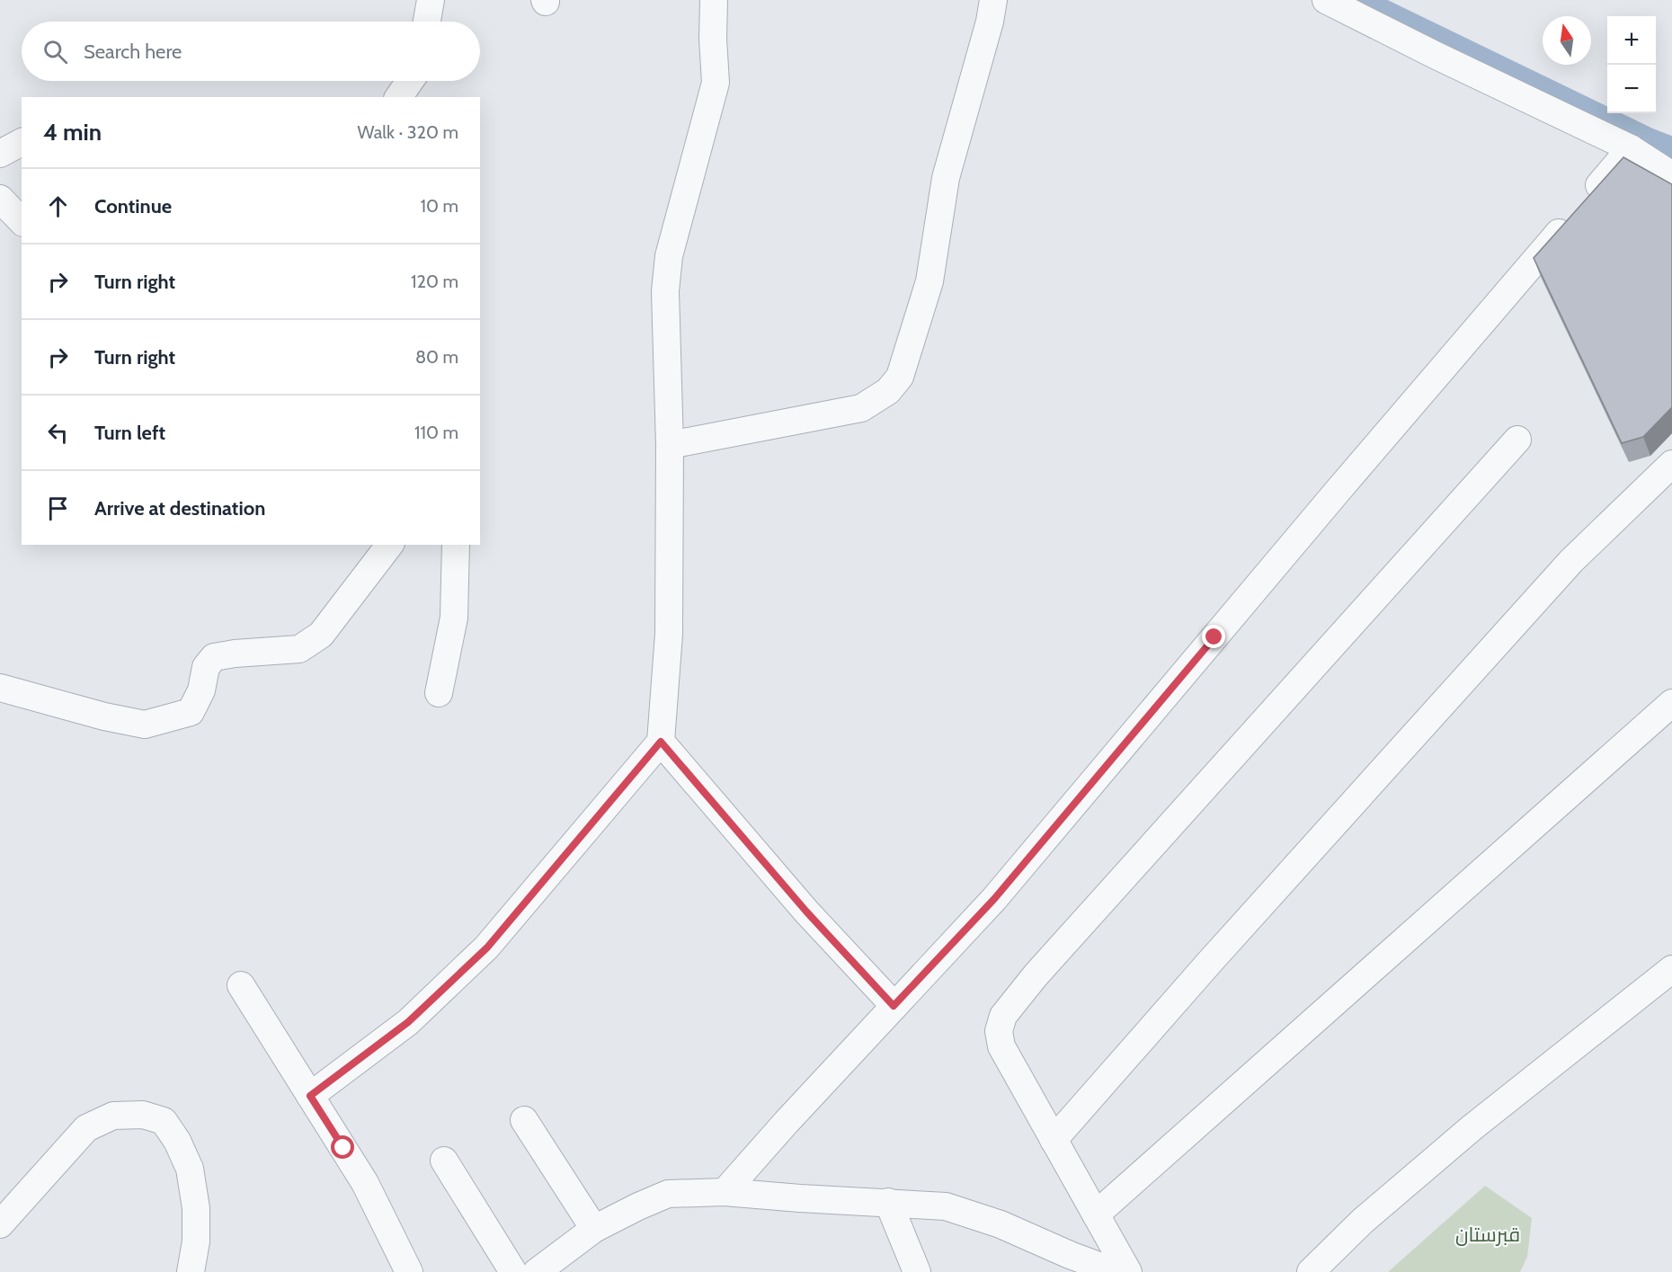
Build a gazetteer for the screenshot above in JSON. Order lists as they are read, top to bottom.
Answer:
{
  "parks": ["قبرستان"],
  "north": "top",
  "page": {
    "map_buttons": ["+", "−"],
    "search": "Search here",
    "heading": ["4 min", "Walk · 320 m"],
    "list": [
      ["Continue", "10 m"],
      ["Turn right", "120 m"],
      ["Turn right", "80 m"],
      ["Turn left", "110 m"],
      "Arrive at destination"
    ]
  }
}
